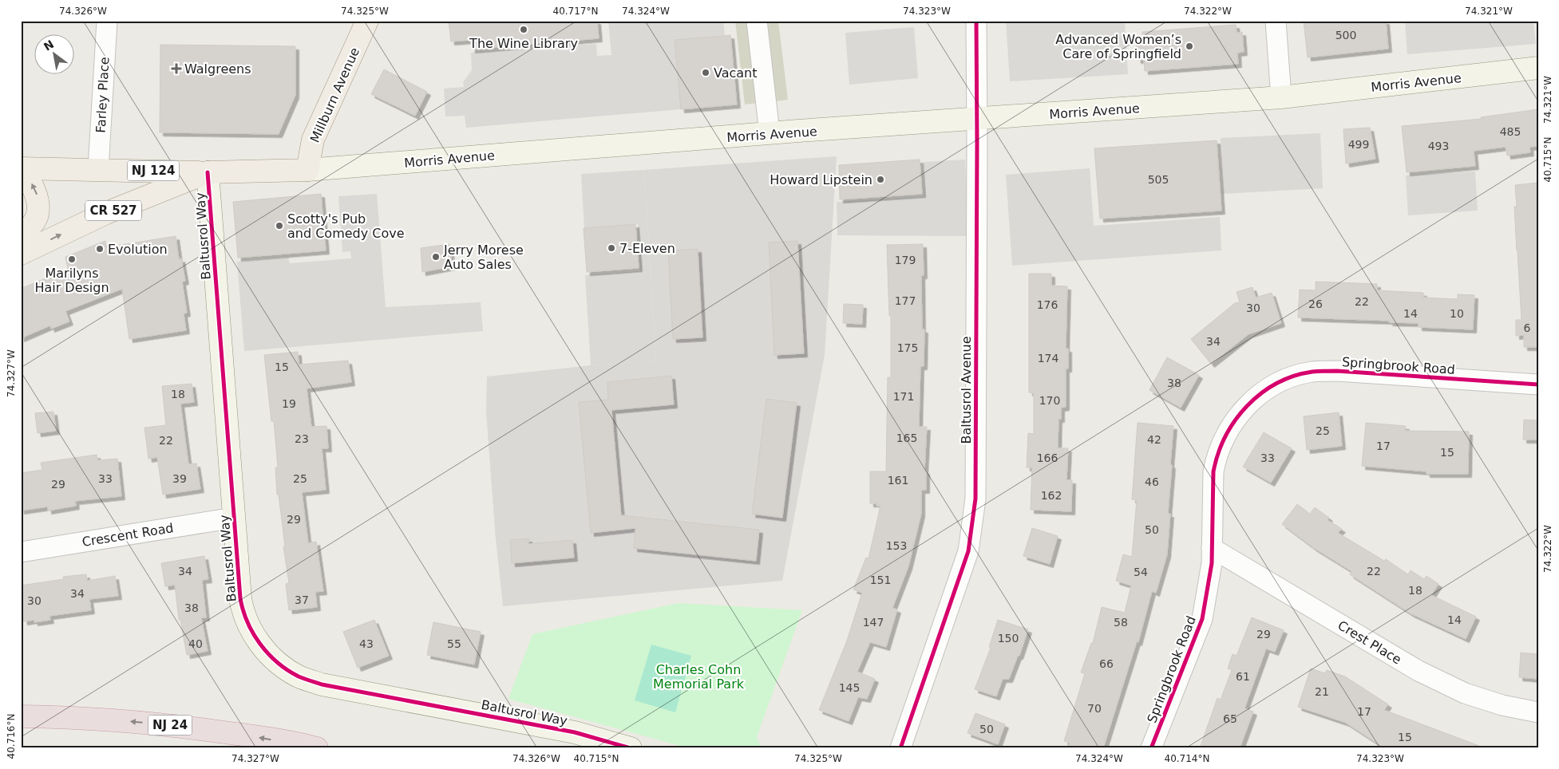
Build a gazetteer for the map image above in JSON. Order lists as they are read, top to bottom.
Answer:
{
  "streets": {
    "highway": ["NJ 24"],
    "main road": [
      "Morris Avenue",
      "Millburn Avenue",
      "NJ 124",
      "CR 527",
      "Baltusrol Way"
    ],
    "street": [
      "Farley Place",
      "Springbrook Road",
      "Baltusrol Avenue",
      "Crescent Road",
      "Crest Place"
    ]
  },
  "crossings": [
    ["Morris Avenue", "Millburn Avenue"],
    ["Morris Avenue", "NJ 124"],
    ["Morris Avenue", "Baltusrol Way"],
    ["Morris Avenue", "Baltusrol Avenue"],
    ["Farley Place", "NJ 124"],
    ["NJ 124", "Baltusrol Way"],
    ["Baltusrol Way", "Crescent Road"],
    ["Springbrook Road", "Crest Place"]
  ],
  "parks": ["Charles Cohn Memorial Park"],
  "places": {
    "other": [
      "The Wine Library",
      "Advanced Women’s Care of Springfield",
      "Vacant",
      "Howard Lipstein",
      "Scotty's Pub and Comedy Cove",
      "7-Eleven",
      "Evolution",
      "Jerry Morese Auto Sales",
      "Marilyns Hair Design"
    ],
    "health": ["Walgreens"]
  },
  "house_numbers": [
    "500",
    "485",
    "499",
    "493",
    "505",
    "179",
    "177",
    "22",
    "26",
    "176",
    "30",
    "14",
    "10",
    "6",
    "34",
    "175",
    "174",
    "15",
    "38",
    "18",
    "171",
    "170",
    "19",
    "25",
    "165",
    "23",
    "42",
    "22",
    "17",
    "15",
    "166",
    "33",
    "33",
    "39",
    "25",
    "161",
    "46",
    "29",
    "162",
    "29",
    "50",
    "153",
    "34",
    "22",
    "54",
    "151",
    "18",
    "34",
    "37",
    "30",
    "38",
    "14",
    "147",
    "58",
    "29",
    "150",
    "40",
    "43",
    "55",
    "66",
    "61",
    "145",
    "21",
    "70",
    "17",
    "65",
    "50",
    "15"
  ],
  "north": "top left",
  "coordinates": [
    "74.326°W",
    "74.325°W",
    "40.717°N",
    "74.324°W",
    "74.323°W",
    "74.322°W",
    "74.321°W",
    "40.715°N",
    "74.327°W",
    "40.716°N",
    "40.714°N"
  ]
}
